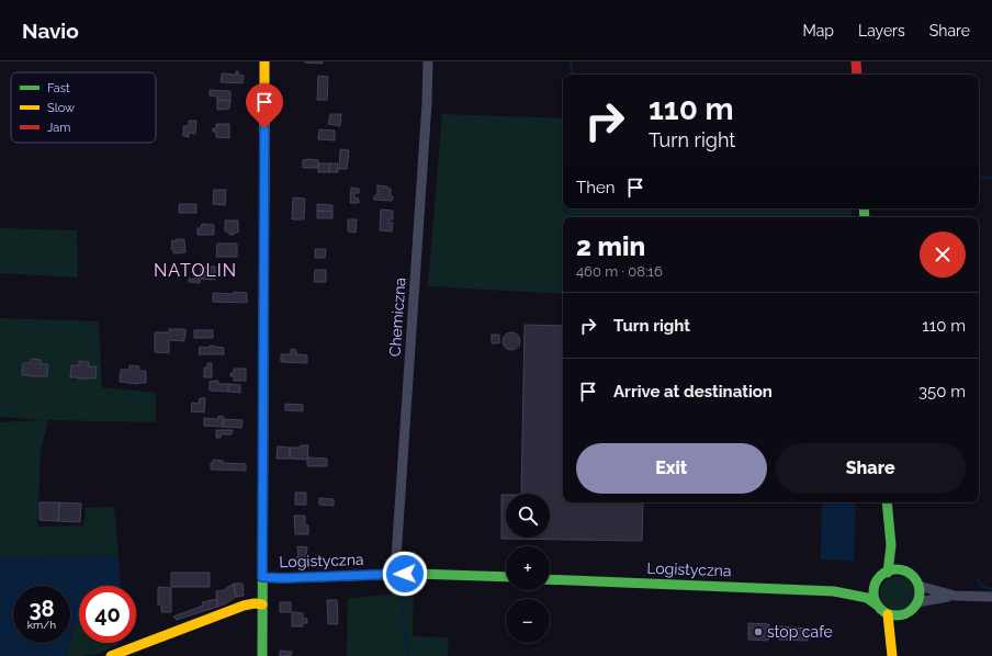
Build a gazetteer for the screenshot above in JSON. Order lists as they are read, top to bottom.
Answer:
{
  "streets": {
    "street": ["Chemiczna", "Logistyczna"]
  },
  "crossings": [
    ["Chemiczna", "Logistyczna"]
  ],
  "districts": ["NATOLIN"],
  "places": ["stop cafe"],
  "legend": ["Fast", "Slow", "Jam"],
  "page": {
    "header": "Navio",
    "nav": ["Map", "Layers", "Share"],
    "turn": ["110 m", "Turn right"],
    "then": "Then",
    "heading": ["2 min", "460 m · 08:16"],
    "list": [
      {
        "name": "Turn right",
        "value": "110 m"
      },
      {
        "name": "Arrive at destination",
        "value": "350 m"
      }
    ],
    "buttons": ["Exit", "Share"],
    "map_buttons": ["+", "−"],
    "speed": "38 km/h",
    "limit": "40"
  }
}
